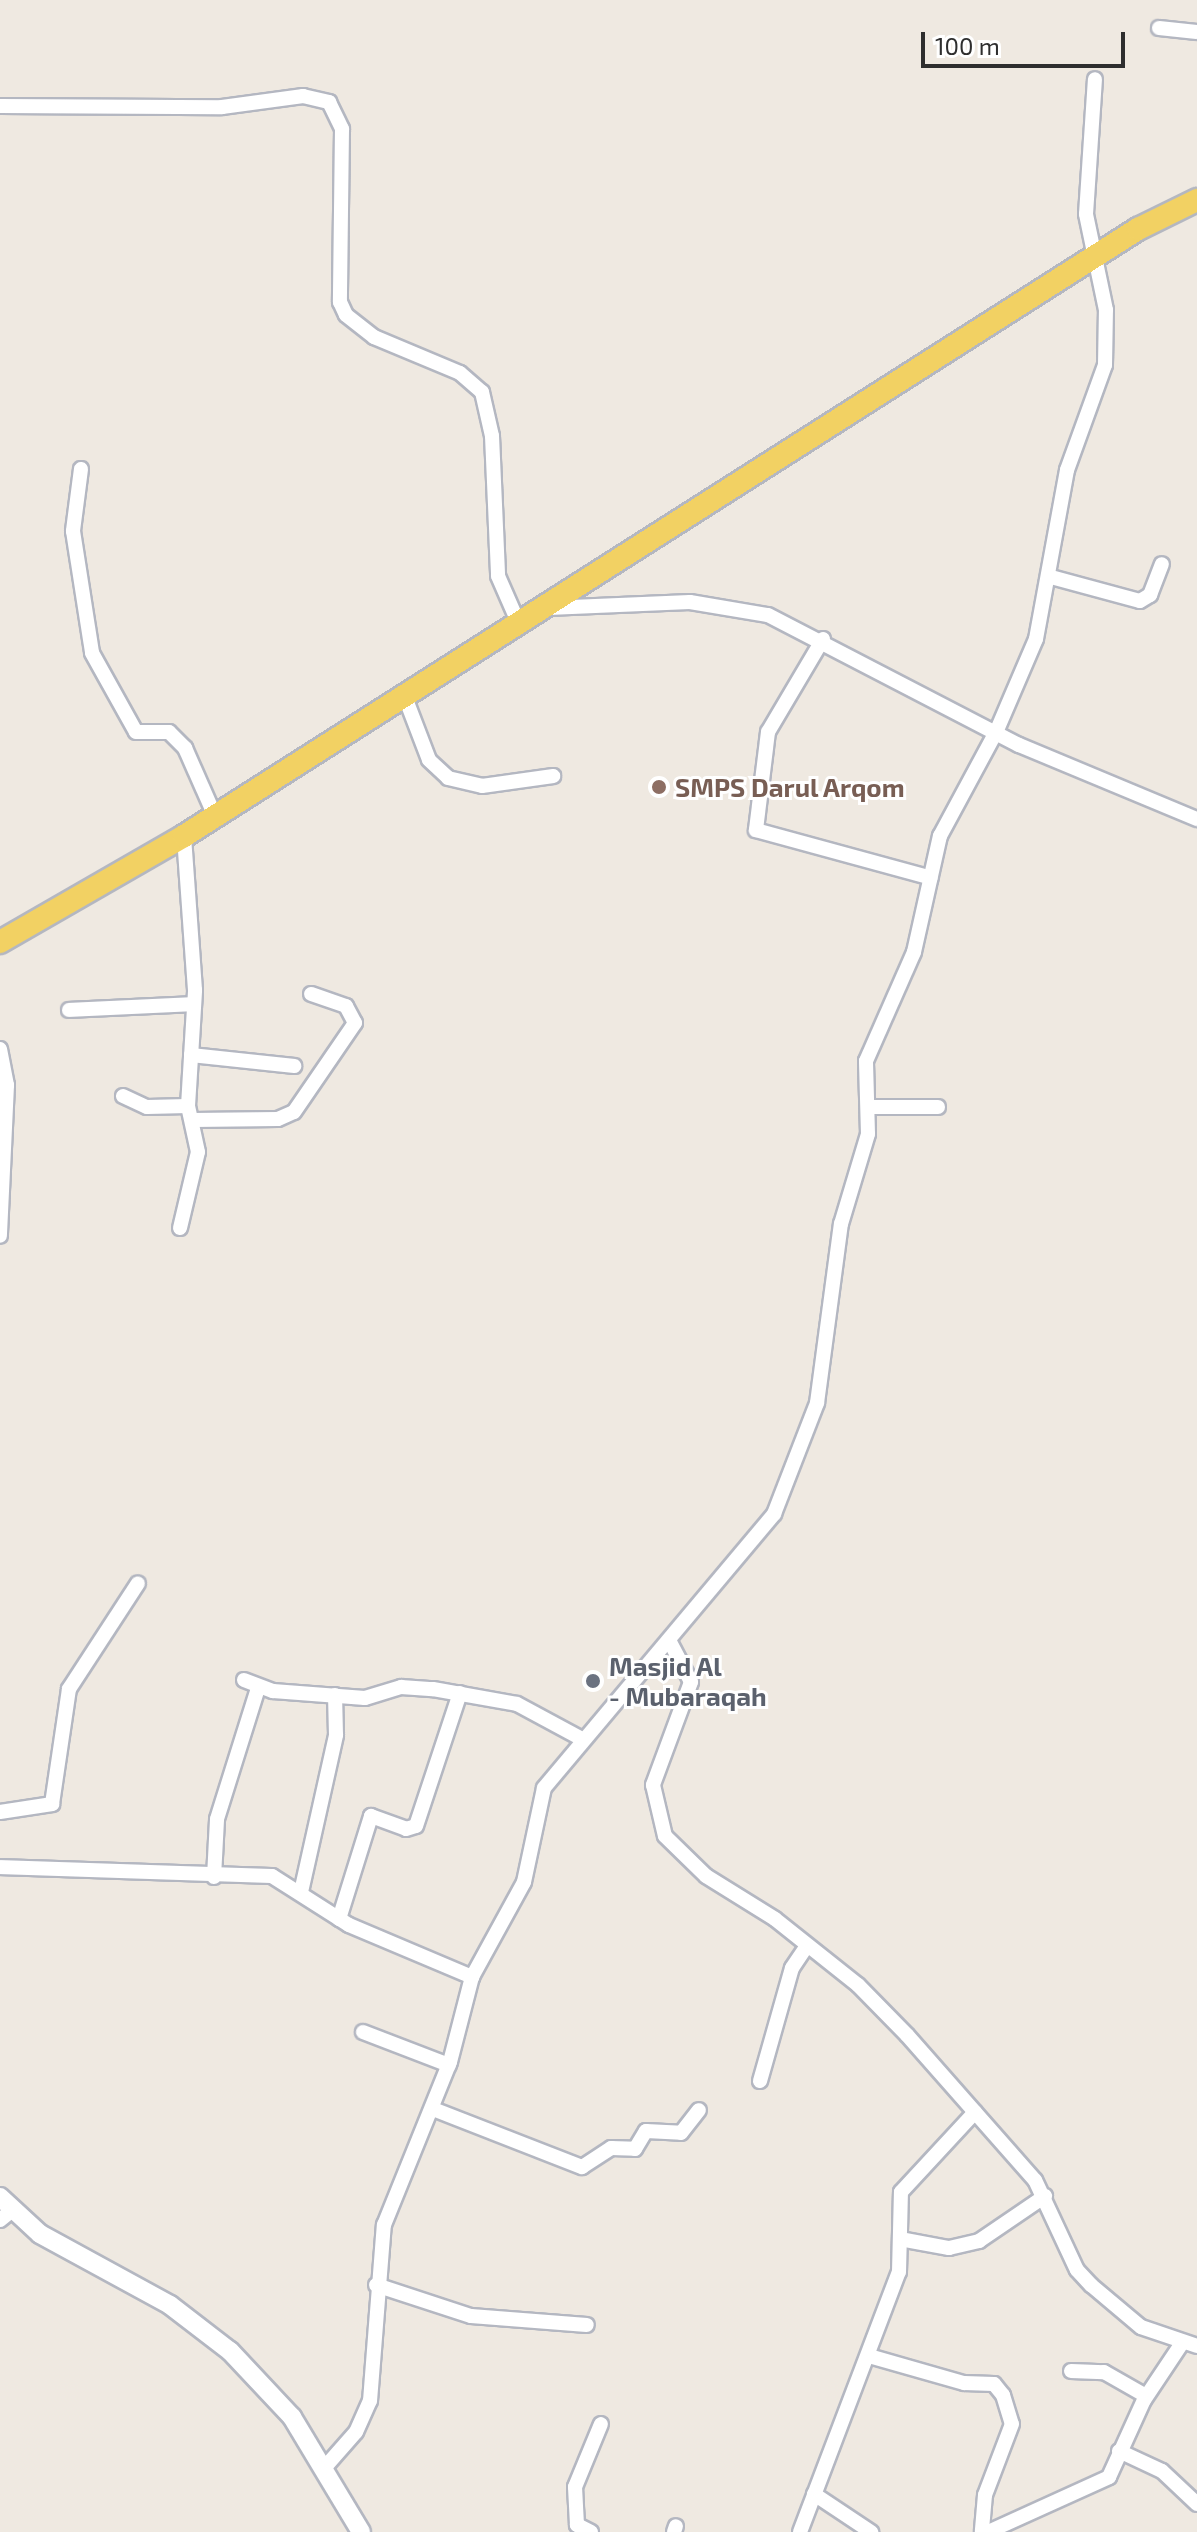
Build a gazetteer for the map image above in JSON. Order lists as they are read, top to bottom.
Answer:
{
  "places": ["SMPS Darul Arqom", "Masjid Al - Mubaraqah"],
  "scale_bar": "100 m"
}
